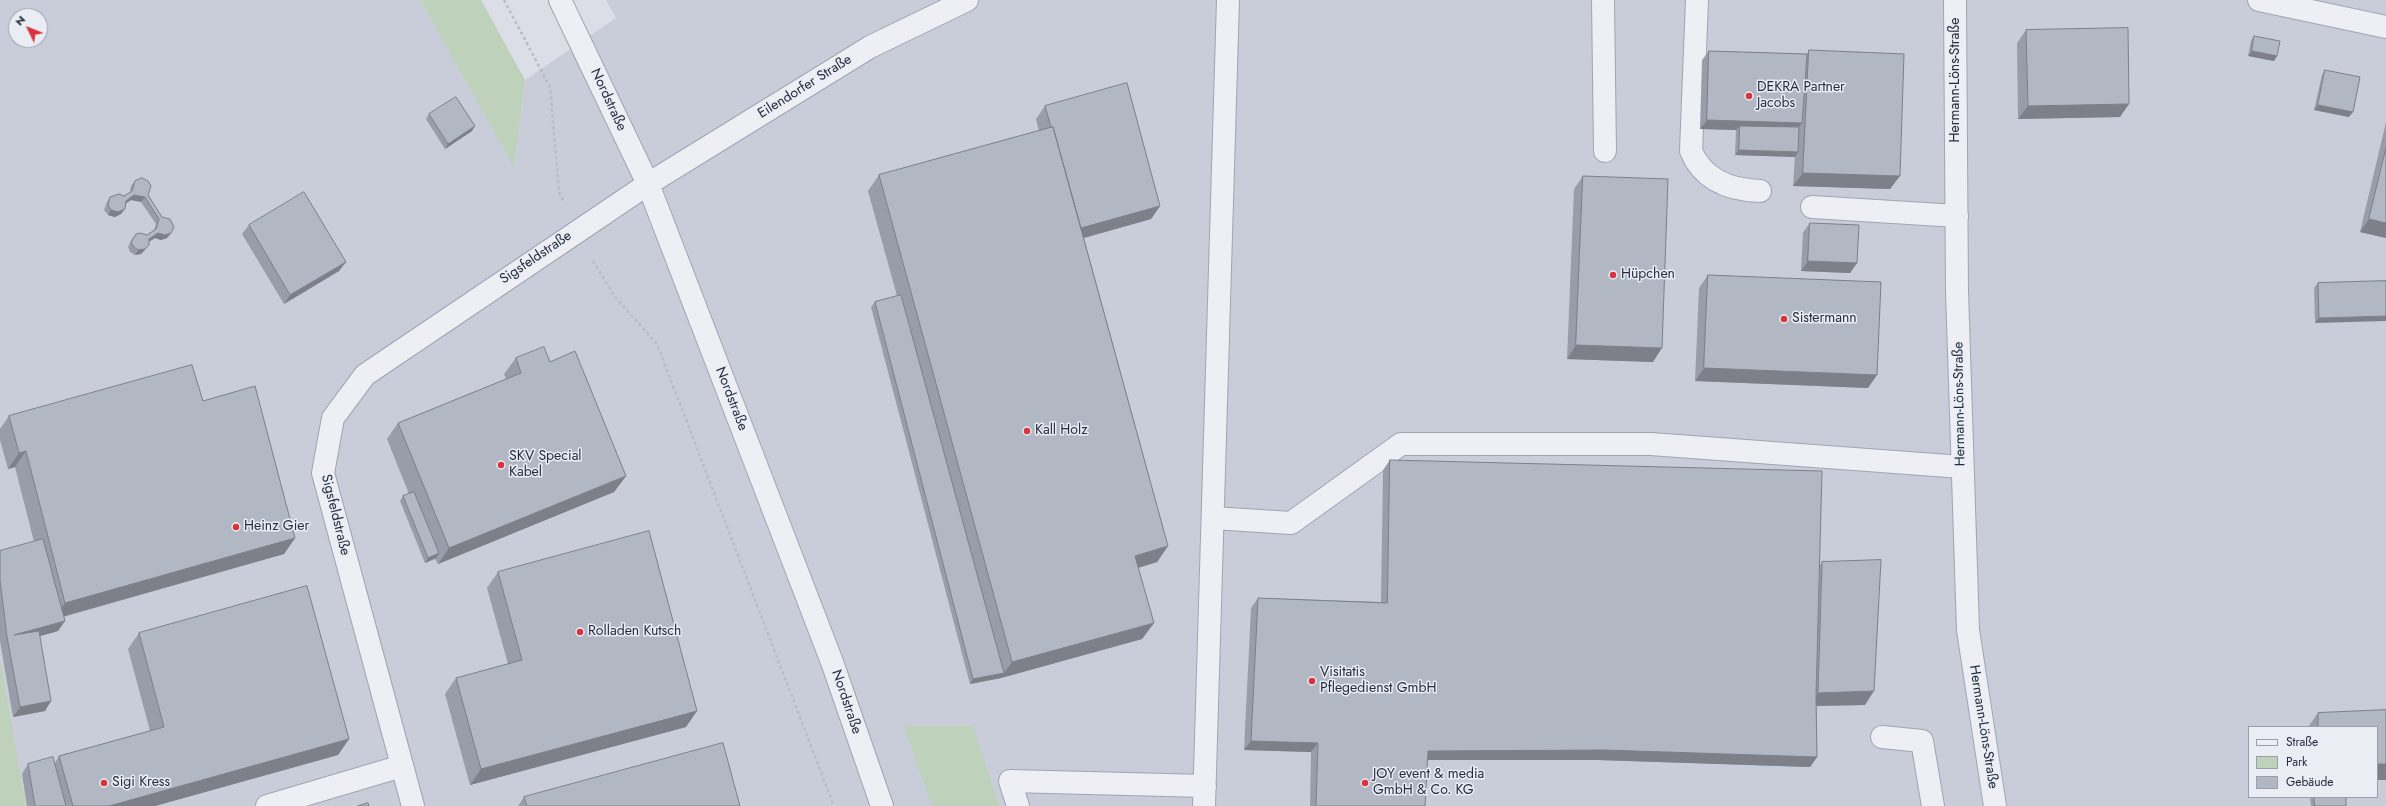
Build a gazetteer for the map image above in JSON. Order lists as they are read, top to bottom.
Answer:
{
  "streets": {
    "street": [
      "Hermann-Löns-Straße",
      "Eilendorfer Straße",
      "Nordstraße",
      "Sigsfeldstraße"
    ]
  },
  "crossings": [
    ["Eilendorfer Straße", "Nordstraße"],
    ["Eilendorfer Straße", "Sigsfeldstraße"],
    ["Nordstraße", "Sigsfeldstraße"]
  ],
  "places": [
    "DEKRA Partner Jacobs",
    "Hüpchen",
    "Sistermann",
    "Kall Holz",
    "SKV Special Kabel",
    "Heinz Gier",
    "Rolladen Kutsch",
    "Visitatis Pflegedienst GmbH",
    "Sigi Kress",
    "JOY event & media GmbH & Co. KG"
  ],
  "legend": ["Straße", "Park", "Gebäude"],
  "north": "top left"
}
